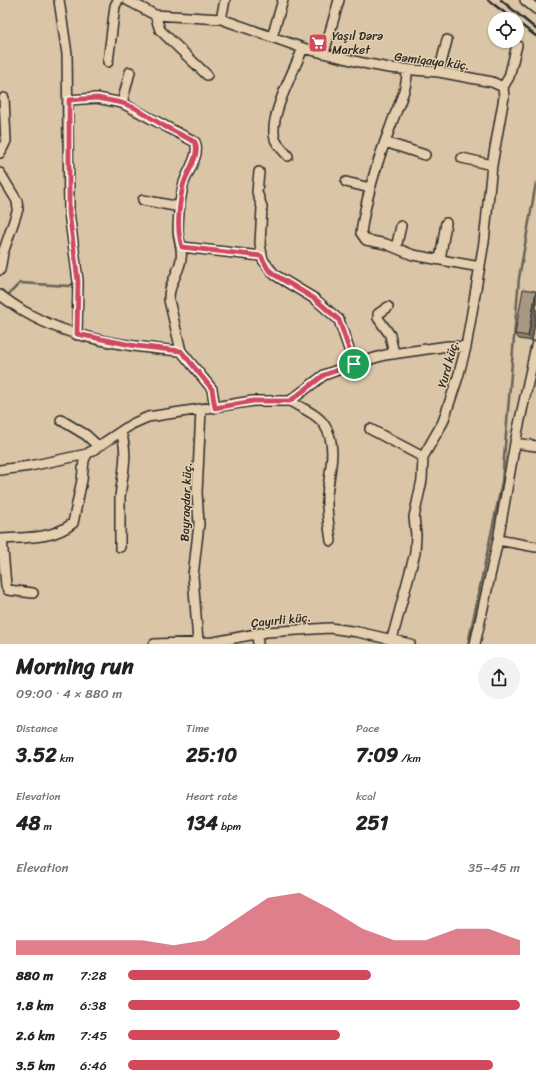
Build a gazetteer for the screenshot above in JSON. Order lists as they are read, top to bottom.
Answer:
{
  "streets": {
    "street": [
      "Gəmiqaya küç.",
      "Yurd küç.",
      "Bayraqdar küç.",
      "Çayırli küç."
    ]
  },
  "crossings": [
    ["Gəmiqaya küç.", "Yurd küç."],
    ["Yurd küç.", "Çayırli küç."],
    ["Bayraqdar küç.", "Çayırli küç."]
  ],
  "places": {
    "supermarket": ["Yaşıl Dərə Market"]
  },
  "page": {
    "heading": ["Morning run", "09:00 · 4 × 880 m"],
    "stats": [
      ["Distance", "3.52 km"],
      ["Time", "25:10"],
      ["Pace", "7:09 /km"],
      ["Elevation", "48 m"],
      ["Heart rate", "134 bpm"],
      ["kcal", "251"]
    ],
    "chart": ["Elevation", "35–45 m"],
    "list": [
      {
        "name": "880 m",
        "note": "7:28"
      },
      {
        "name": "1.8 km",
        "note": "6:38"
      },
      {
        "name": "2.6 km",
        "note": "7:45"
      },
      {
        "name": "3.5 km",
        "note": "6:46"
      }
    ]
  }
}
